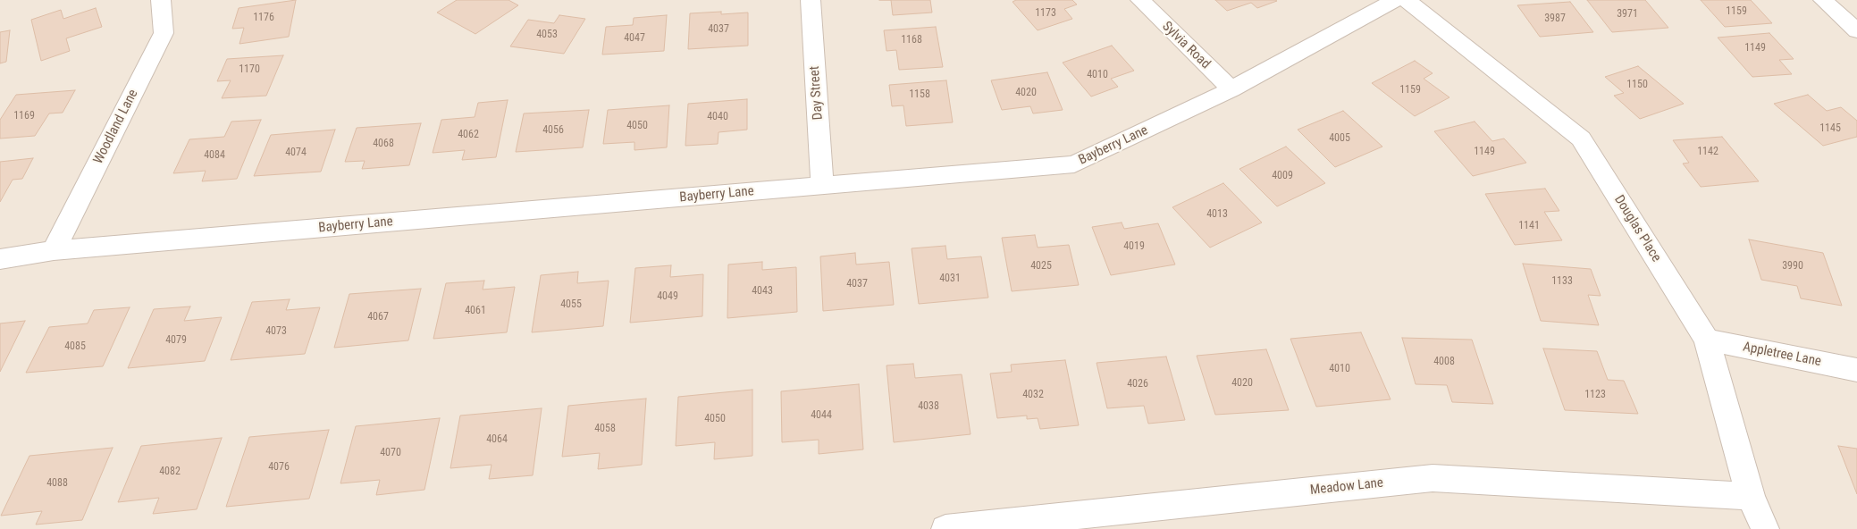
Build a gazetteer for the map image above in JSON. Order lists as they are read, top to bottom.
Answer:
{
  "streets": {
    "street": [
      "Sylvia Road",
      "Day Street",
      "Woodland Lane",
      "Bayberry Lane",
      "Douglas Place",
      "Appletree Lane",
      "Meadow Lane"
    ]
  },
  "crossings": [
    ["Sylvia Road", "Bayberry Lane"],
    ["Day Street", "Bayberry Lane"],
    ["Woodland Lane", "Bayberry Lane"],
    ["Douglas Place", "Appletree Lane"],
    ["Douglas Place", "Meadow Lane"]
  ],
  "house_numbers": [
    "1159",
    "1173",
    "3971",
    "1176",
    "3987",
    "4037",
    "4053",
    "4047",
    "1168",
    "1149",
    "1170",
    "4010",
    "1150",
    "1159",
    "4020",
    "1158",
    "1169",
    "4040",
    "4050",
    "1145",
    "4056",
    "4062",
    "4005",
    "4068",
    "1149",
    "1142",
    "4074",
    "4084",
    "4009",
    "4013",
    "1141",
    "4019",
    "4025",
    "3990",
    "4031",
    "1133",
    "4037",
    "4043",
    "4049",
    "4055",
    "4061",
    "4067",
    "4073",
    "4079",
    "4085",
    "4008",
    "4010",
    "4020",
    "4026",
    "4032",
    "1123",
    "4038",
    "4044",
    "4050",
    "4058",
    "4064",
    "4070",
    "4076",
    "4082",
    "4088"
  ]
}
